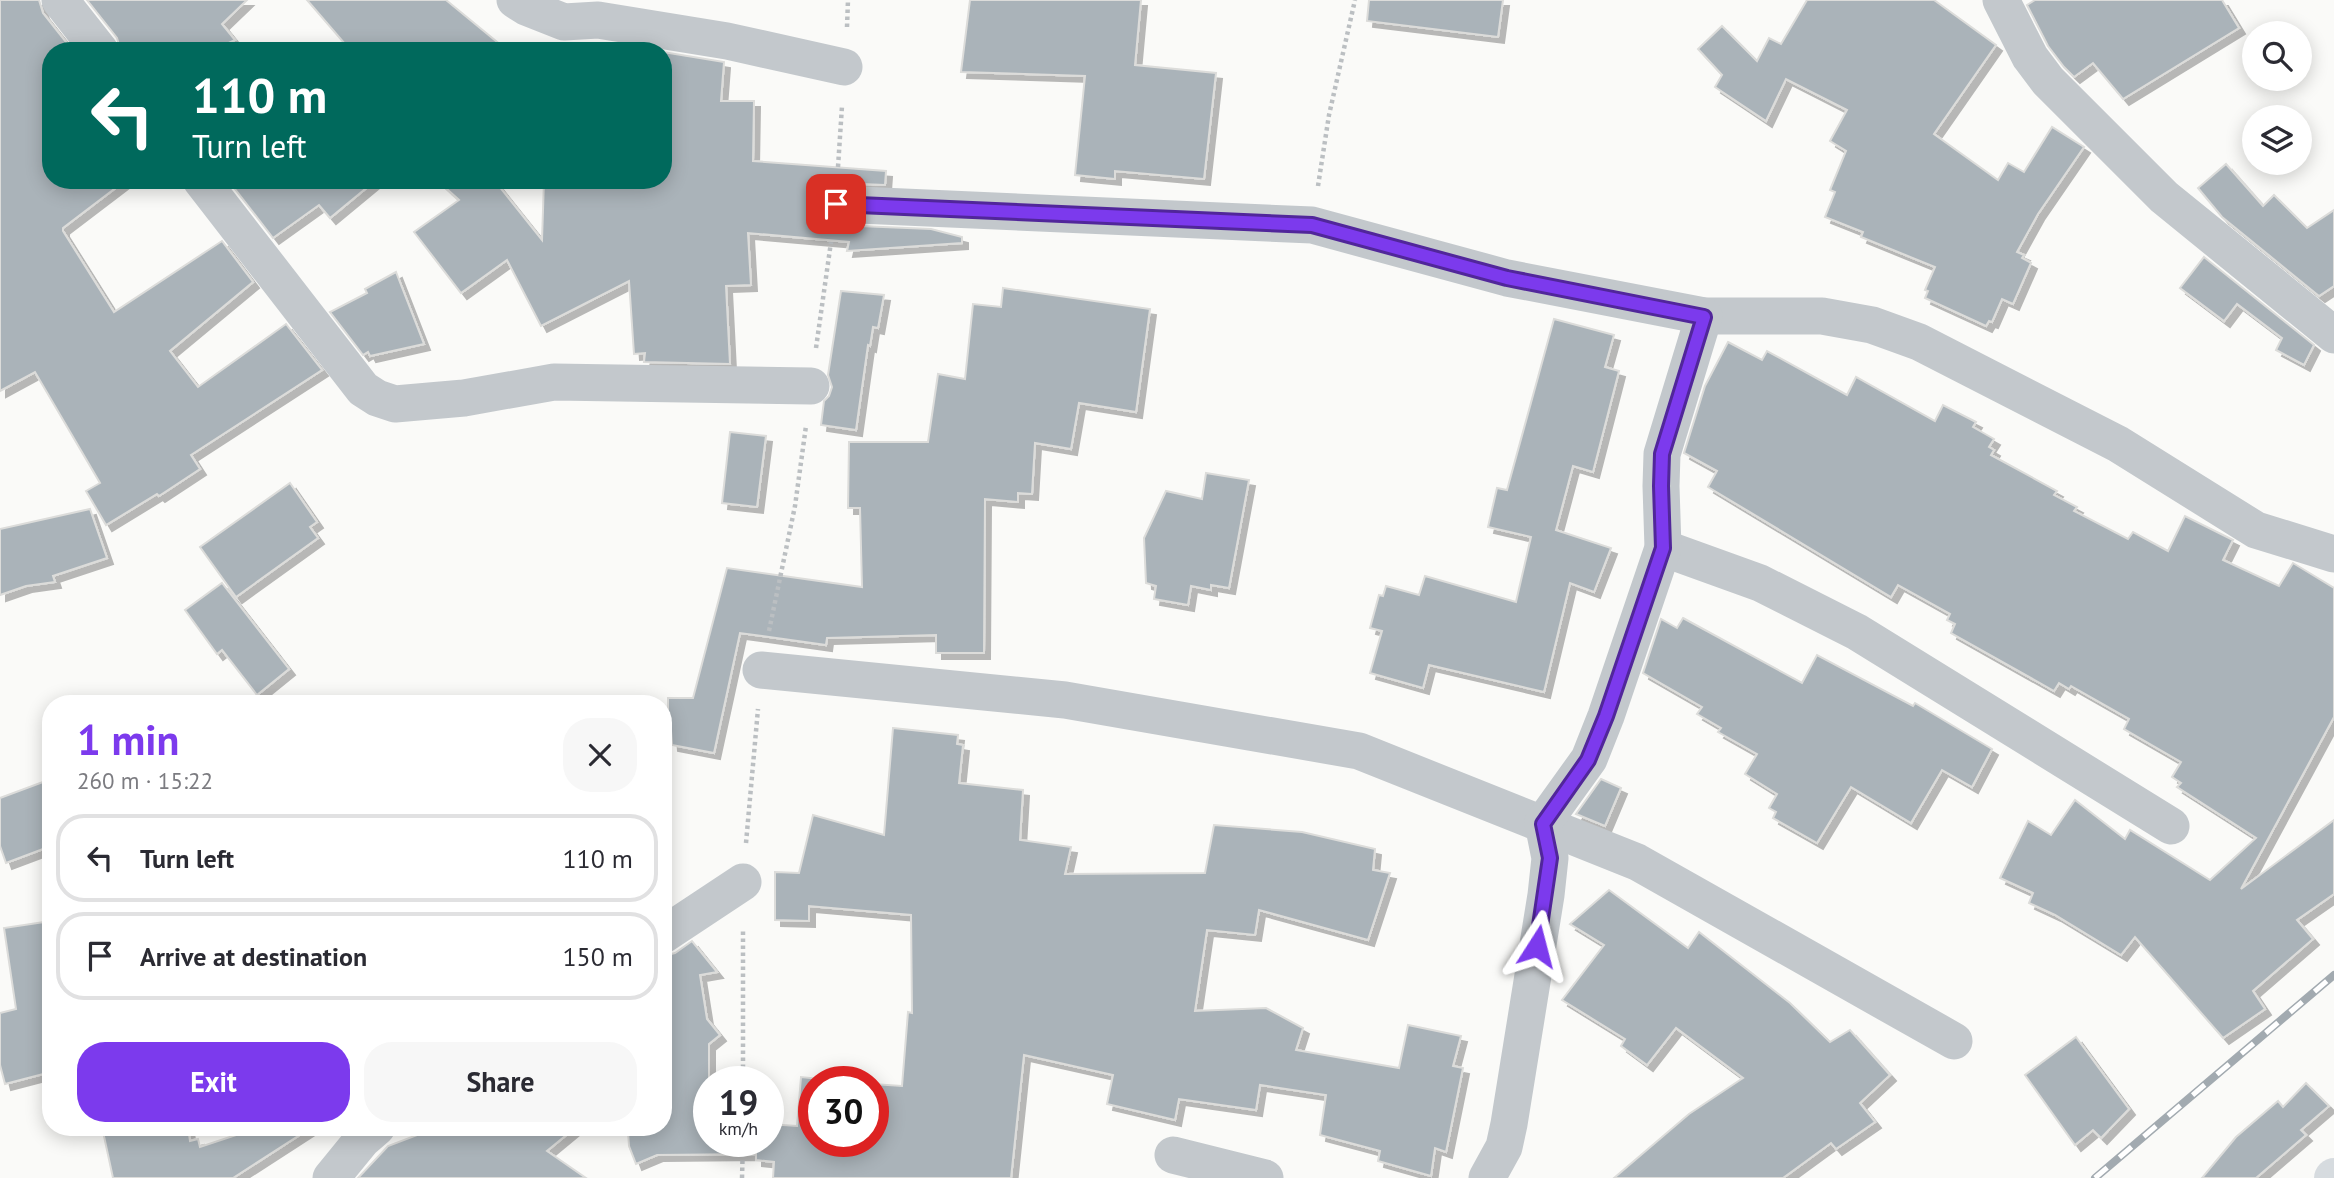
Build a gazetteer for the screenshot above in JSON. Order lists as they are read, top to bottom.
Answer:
{
  "page": {
    "turn": ["110 m", "Turn left"],
    "heading": ["1 min", "260 m · 15:22"],
    "list": [
      {
        "name": "Turn left",
        "value": "110 m"
      },
      {
        "name": "Arrive at destination",
        "value": "150 m"
      }
    ],
    "buttons": ["Exit", "Share"],
    "speed": "19 km/h",
    "limit": "30"
  }
}
